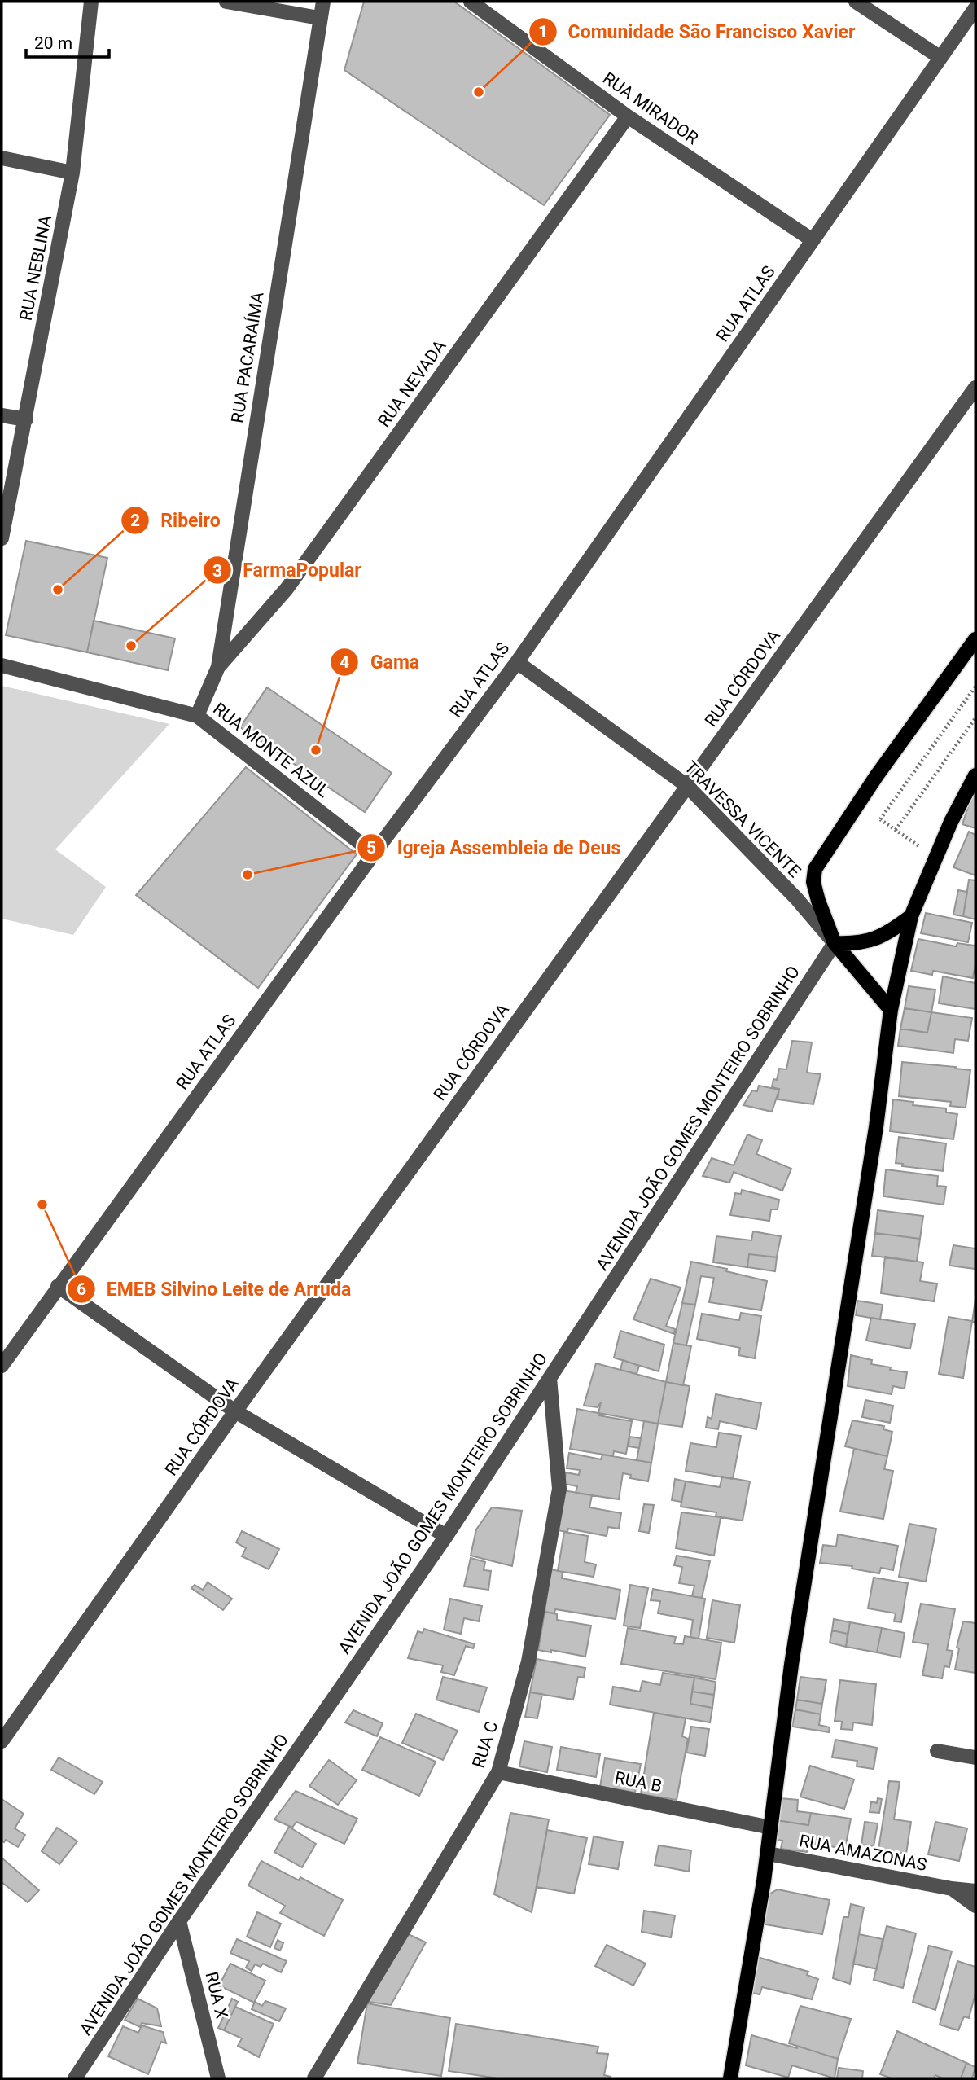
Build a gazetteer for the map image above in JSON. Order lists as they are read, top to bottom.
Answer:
{
  "streets": {
    "main road": ["TRAVESSA VICENTE"],
    "street": [
      "RUA MIRADOR",
      "RUA NEBLINA",
      "RUA ATLAS",
      "RUA PACARAÍMA",
      "RUA NEVADA",
      "RUA CÓRDOVA",
      "RUA MONTE AZUL",
      "AVENIDA JOÃO GOMES MONTEIRO SOBRINHO",
      "RUA C",
      "RUA B",
      "RUA AMAZONAS",
      "RUA X"
    ]
  },
  "crossings": [
    ["RUA MIRADOR", "RUA ATLAS"],
    ["RUA MIRADOR", "RUA NEVADA"],
    ["RUA ATLAS", "RUA MONTE AZUL"],
    ["RUA ATLAS", "TRAVESSA VICENTE"],
    ["RUA PACARAÍMA", "RUA NEVADA"],
    ["RUA PACARAÍMA", "RUA MONTE AZUL"],
    ["RUA CÓRDOVA", "TRAVESSA VICENTE"],
    ["TRAVESSA VICENTE", "AVENIDA JOÃO GOMES MONTEIRO SOBRINHO"],
    ["AVENIDA JOÃO GOMES MONTEIRO SOBRINHO", "RUA C"],
    ["AVENIDA JOÃO GOMES MONTEIRO SOBRINHO", "RUA X"],
    ["RUA C", "RUA B"]
  ],
  "places": [
    "Comunidade São Francisco Xavier",
    "Ribeiro",
    "FarmaPopular",
    "Gama",
    "Igreja Assembleia de Deus",
    "EMEB Silvino Leite de Arruda"
  ],
  "scale_bar": "20 m"
}
